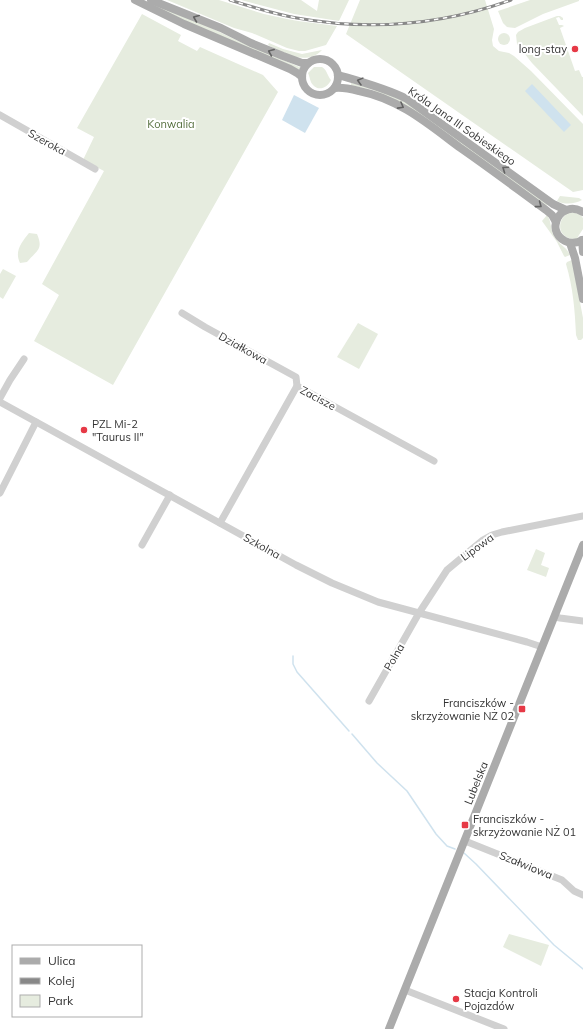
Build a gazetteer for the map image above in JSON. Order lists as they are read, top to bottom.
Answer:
{
  "streets": {
    "main road": ["Króla Jana III Sobieskiego", "Lubelska"],
    "street": [
      "Szeroka",
      "Działkowa",
      "Zacisze",
      "Szkolna",
      "Lipowa",
      "Polna",
      "Szałwiowa"
    ]
  },
  "crossings": [
    ["Działkowa", "Zacisze"],
    ["Zacisze", "Szkolna"],
    ["Szkolna", "Lipowa"],
    ["Szkolna", "Polna"],
    ["Szkolna", "Lubelska"],
    ["Lipowa", "Polna"],
    ["Lubelska", "Szałwiowa"]
  ],
  "parks": ["Konwalia"],
  "places": {
    "other": ["long-stay", "PZL Mi-2 \"Taurus II\"", "Stacja Kontroli Pojazdów"],
    "transit": ["Franciszków - skrzyżowanie NŻ 02", "Franciszków - skrzyżowanie NŻ 01"]
  },
  "legend": ["Ulica", "Kolej", "Park"]
}
